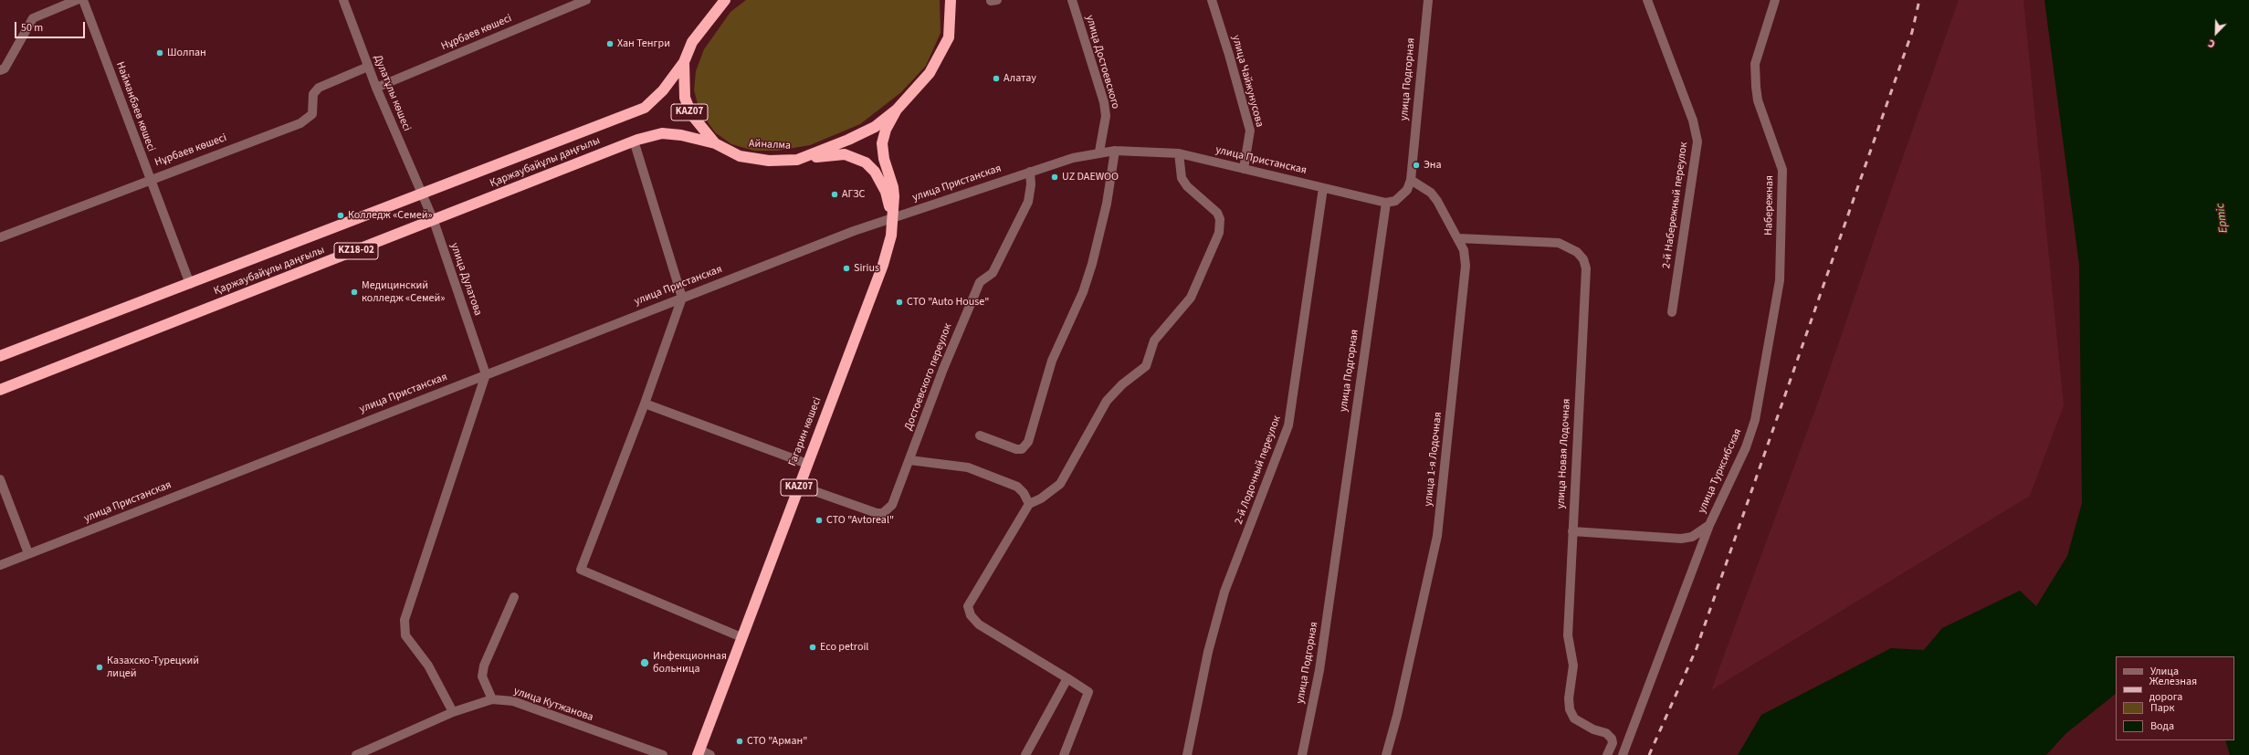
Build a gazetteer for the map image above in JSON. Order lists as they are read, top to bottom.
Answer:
{
  "streets": {
    "highway": [
      "KAZ07",
      "Айналма",
      "Қаржаубайұлы даңғылы",
      "KZ18-02",
      "Гагарин көшесі"
    ],
    "street": [
      "Нұрбаев көшесі",
      "улица Достоевского",
      "улица Подгорная",
      "улица Чайжунусова",
      "Дулатұлы көшесі",
      "Найманбаев көшесі",
      "улица Пристанская",
      "2-й Набережный переулок",
      "Набережная",
      "улица Дулатова",
      "Достоевского переулок",
      "улица Новая Лодочная",
      "улица 1-я Лодочная",
      "2-й Лодочный переулок",
      "улица Турксибская",
      "улица Кутжанова"
    ]
  },
  "crossings": [
    ["Нұрбаев көшесі", "Дулатұлы көшесі"],
    ["Нұрбаев көшесі", "Найманбаев көшесі"],
    ["улица Достоевского", "улица Пристанская"],
    ["улица Подгорная", "улица Пристанская"],
    ["улица Подгорная", "улица 1-я Лодочная"],
    ["улица Чайжунусова", "улица Пристанская"],
    ["Дулатұлы көшесі", "Қаржаубайұлы даңғылы"],
    ["Дулатұлы көшесі", "улица Дулатова"],
    ["Найманбаев көшесі", "Қаржаубайұлы даңғылы"],
    ["KAZ07", "Айналма"],
    ["KAZ07", "улица Пристанская"],
    ["KAZ07", "Гагарин көшесі"],
    ["Айналма", "Қаржаубайұлы даңғылы"],
    ["улица Пристанская", "улица Дулатова"],
    ["улица Пристанская", "Достоевского переулок"],
    ["улица Пристанская", "Гагарин көшесі"],
    ["улица Пристанская", "2-й Лодочный переулок"],
    ["Қаржаубайұлы даңғылы", "улица Дулатова"],
    ["Набережная", "улица Турксибская"],
    ["Достоевского переулок", "Гагарин көшесі"],
    ["улица Новая Лодочная", "улица 1-я Лодочная"],
    ["улица Новая Лодочная", "улица Турксибская"]
  ],
  "water": ["Ертіс"],
  "places": [
    "Хан Тенгри",
    "Шолпан",
    "Алатау",
    "Эна",
    "UZ DAEWOO",
    "АГЗС",
    "Колледж «Семей»",
    "Sirius",
    "Медицинский колледж «Семей»",
    "СТО \"Auto House\"",
    "СТО \"Avtoreal\"",
    "Eco petroil",
    "Инфекционная больница",
    "Казахско-Турецкий лицей",
    "СТО \"Арман\""
  ],
  "legend": [
    "Улица",
    "Железная дорога",
    "Парк",
    "Вода"
  ],
  "scale_bar": "50 m",
  "north": "bottom left"
}
